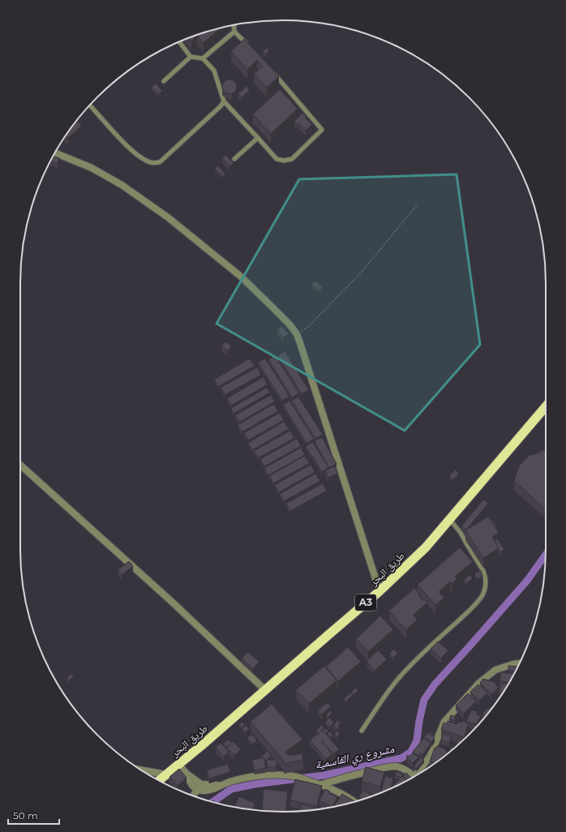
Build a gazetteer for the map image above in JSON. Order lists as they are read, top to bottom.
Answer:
{
  "streets": {
    "highway": ["طريق البحر", "A3"]
  },
  "water": ["مشروع ري القاسمية"],
  "scale_bar": "50 m"
}
